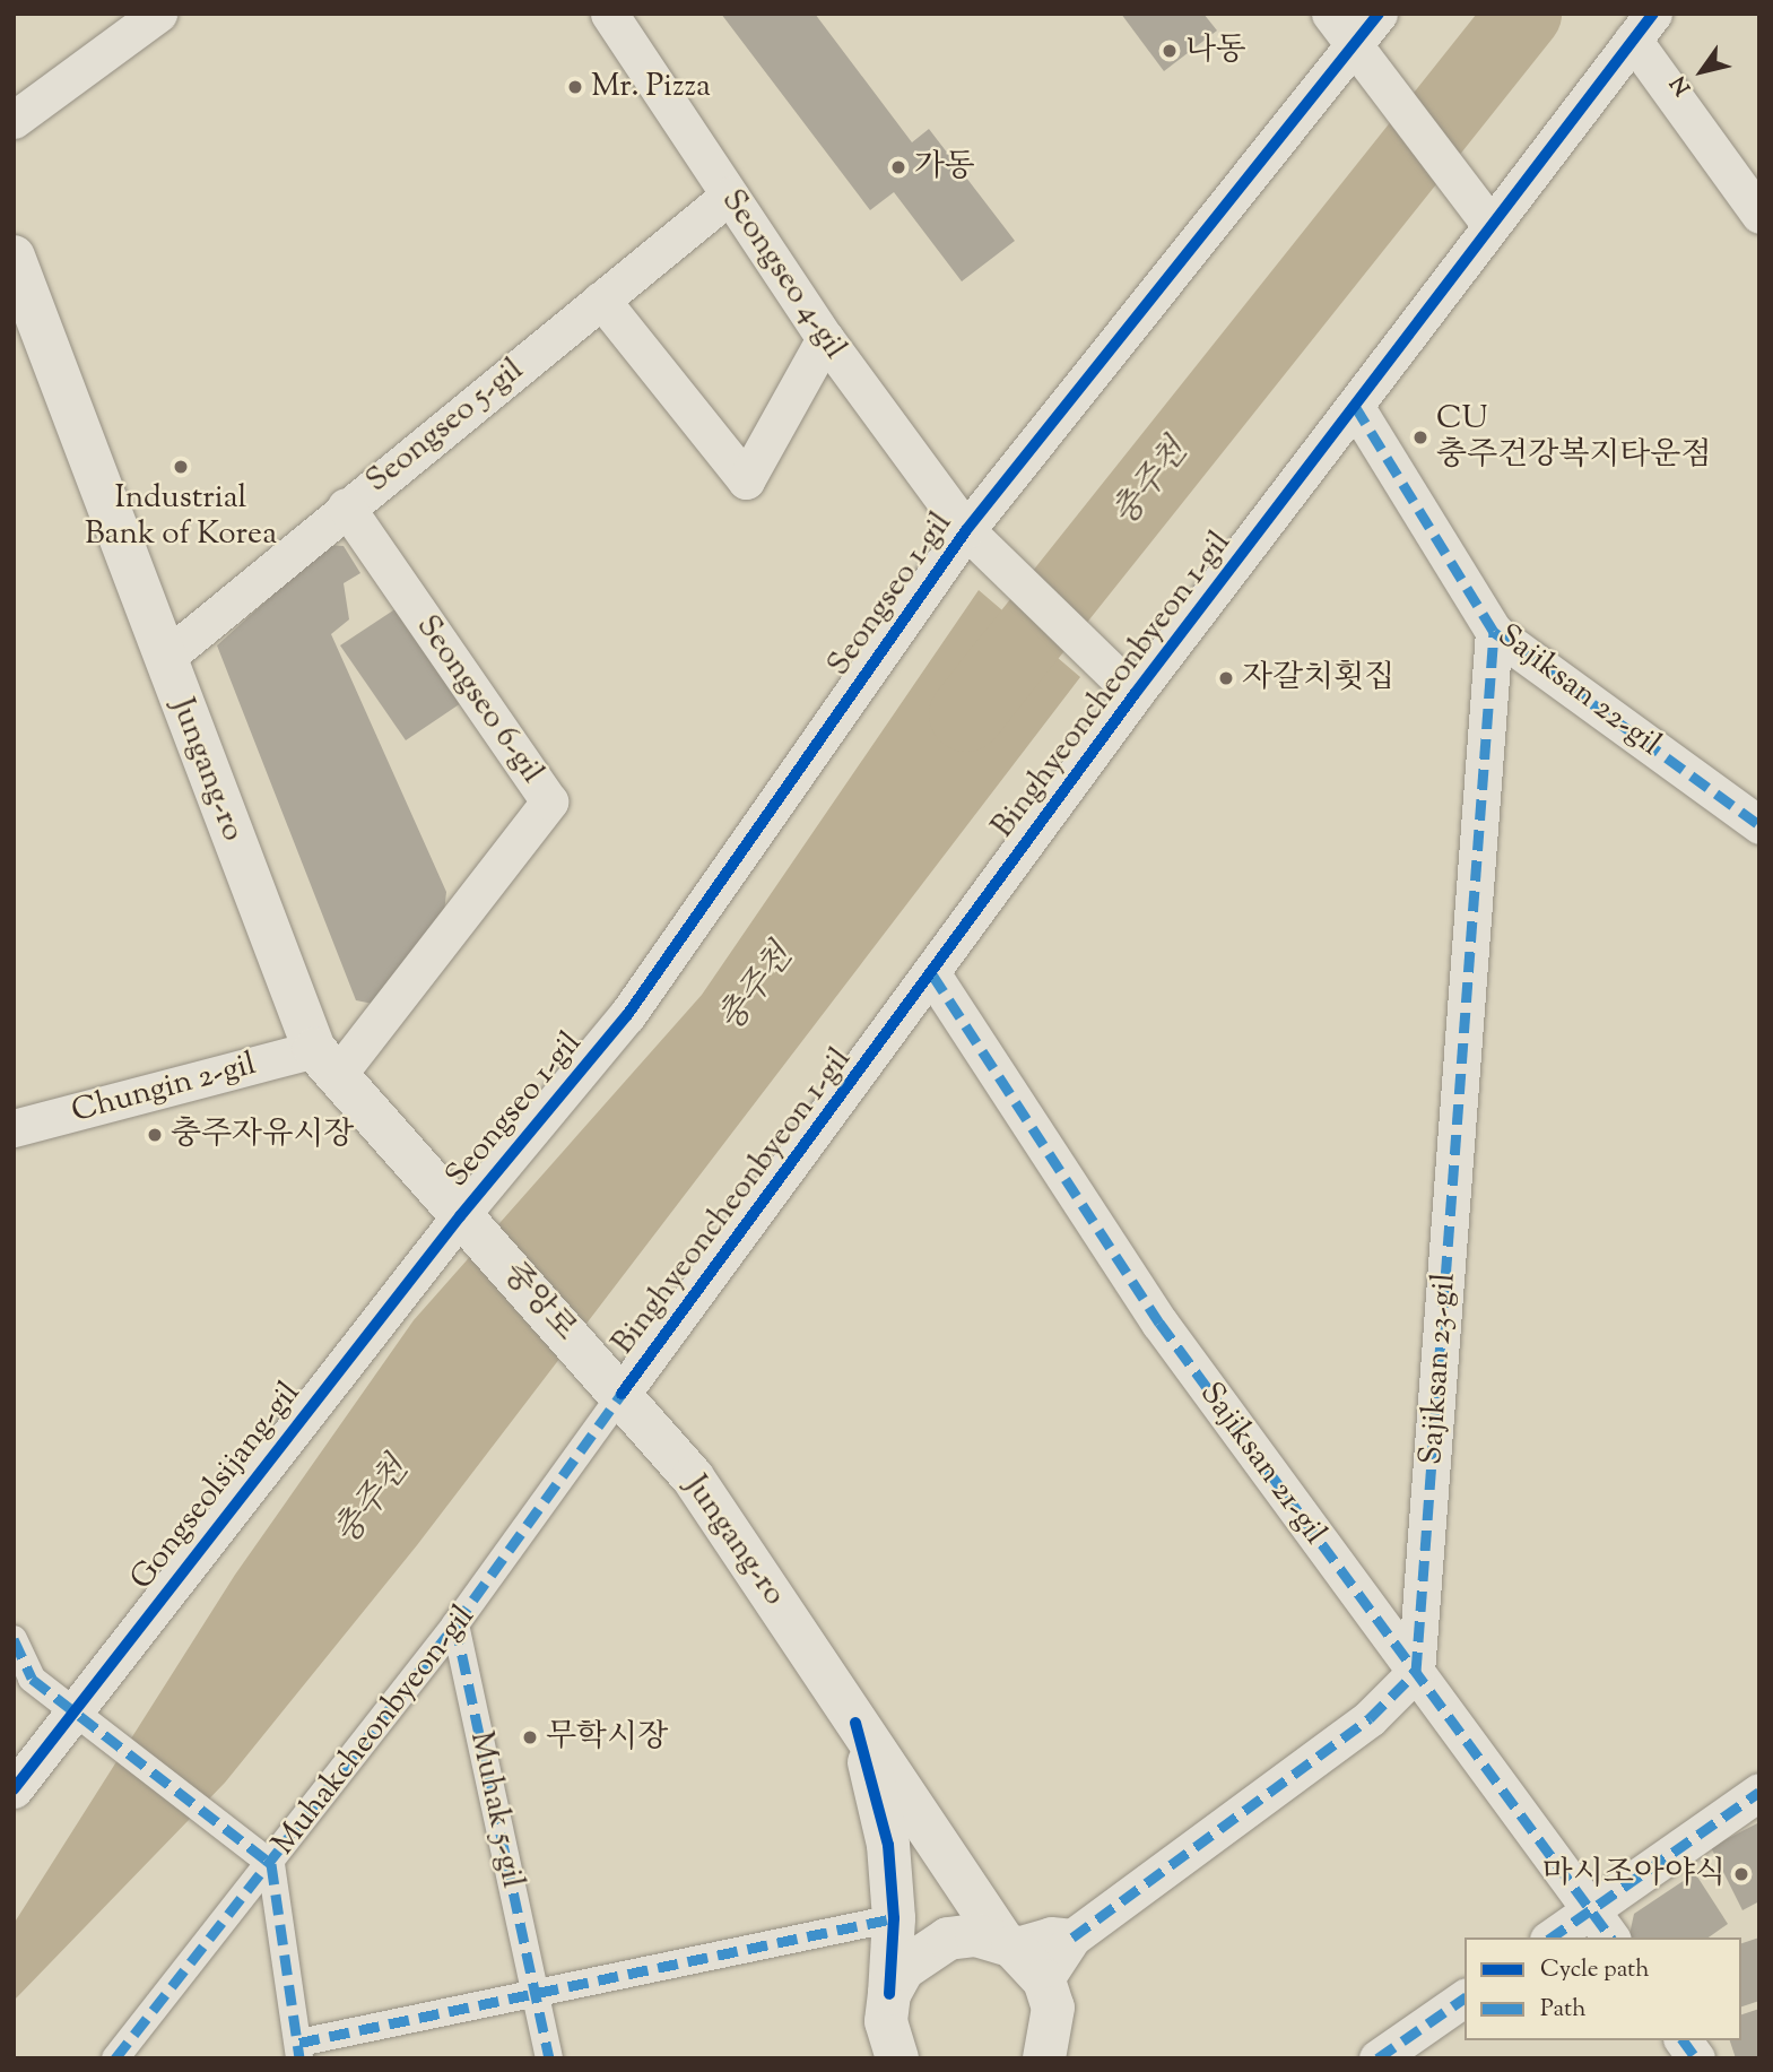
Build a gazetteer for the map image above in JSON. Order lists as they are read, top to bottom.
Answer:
{
  "streets": {
    "main road": ["Jungang-ro", "중앙로"],
    "street": [
      "Seongseo 4-gil",
      "Seongseo 5-gil",
      "Seongseo 1-gil",
      "Binghyeoncheonbyeon 1-gil",
      "Sajiksan 22-gil",
      "Seongseo 6-gil",
      "Chungin 2-gil",
      "Sajiksan 23-gil",
      "Sajiksan 21-gil",
      "Gongseolsijang-gil",
      "Muhakcheonbyeon-gil",
      "Muhak 5-gil"
    ]
  },
  "crossings": [
    ["Seongseo 4-gil", "Seongseo 5-gil"],
    ["Seongseo 4-gil", "Seongseo 1-gil"],
    ["Seongseo 4-gil", "Binghyeoncheonbyeon 1-gil"],
    ["Seongseo 5-gil", "Seongseo 6-gil"],
    ["Seongseo 5-gil", "Jungang-ro"],
    ["Seongseo 1-gil", "Jungang-ro"],
    ["Seongseo 1-gil", "중앙로"],
    ["Seongseo 1-gil", "Gongseolsijang-gil"],
    ["Binghyeoncheonbyeon 1-gil", "Sajiksan 22-gil"],
    ["Binghyeoncheonbyeon 1-gil", "Jungang-ro"],
    ["Binghyeoncheonbyeon 1-gil", "중앙로"],
    ["Binghyeoncheonbyeon 1-gil", "Sajiksan 21-gil"],
    ["Binghyeoncheonbyeon 1-gil", "Muhakcheonbyeon-gil"],
    ["Sajiksan 22-gil", "Sajiksan 23-gil"],
    ["Seongseo 6-gil", "Jungang-ro"],
    ["Seongseo 6-gil", "Chungin 2-gil"],
    ["Jungang-ro", "Chungin 2-gil"],
    ["Jungang-ro", "중앙로"],
    ["Jungang-ro", "Gongseolsijang-gil"],
    ["Jungang-ro", "Muhakcheonbyeon-gil"],
    ["중앙로", "Gongseolsijang-gil"],
    ["중앙로", "Muhakcheonbyeon-gil"],
    ["Sajiksan 23-gil", "Sajiksan 21-gil"],
    ["Muhakcheonbyeon-gil", "Muhak 5-gil"]
  ],
  "water": ["충주천"],
  "places": [
    "나동",
    "Mr. Pizza",
    "가동",
    "CU 충주건강복지타운점",
    "Industrial Bank of Korea",
    "자갈치횟집",
    "충주자유시장",
    "무학시장",
    "마시조아야식"
  ],
  "legend": ["Cycle path", "Path"],
  "north": "bottom left"
}
